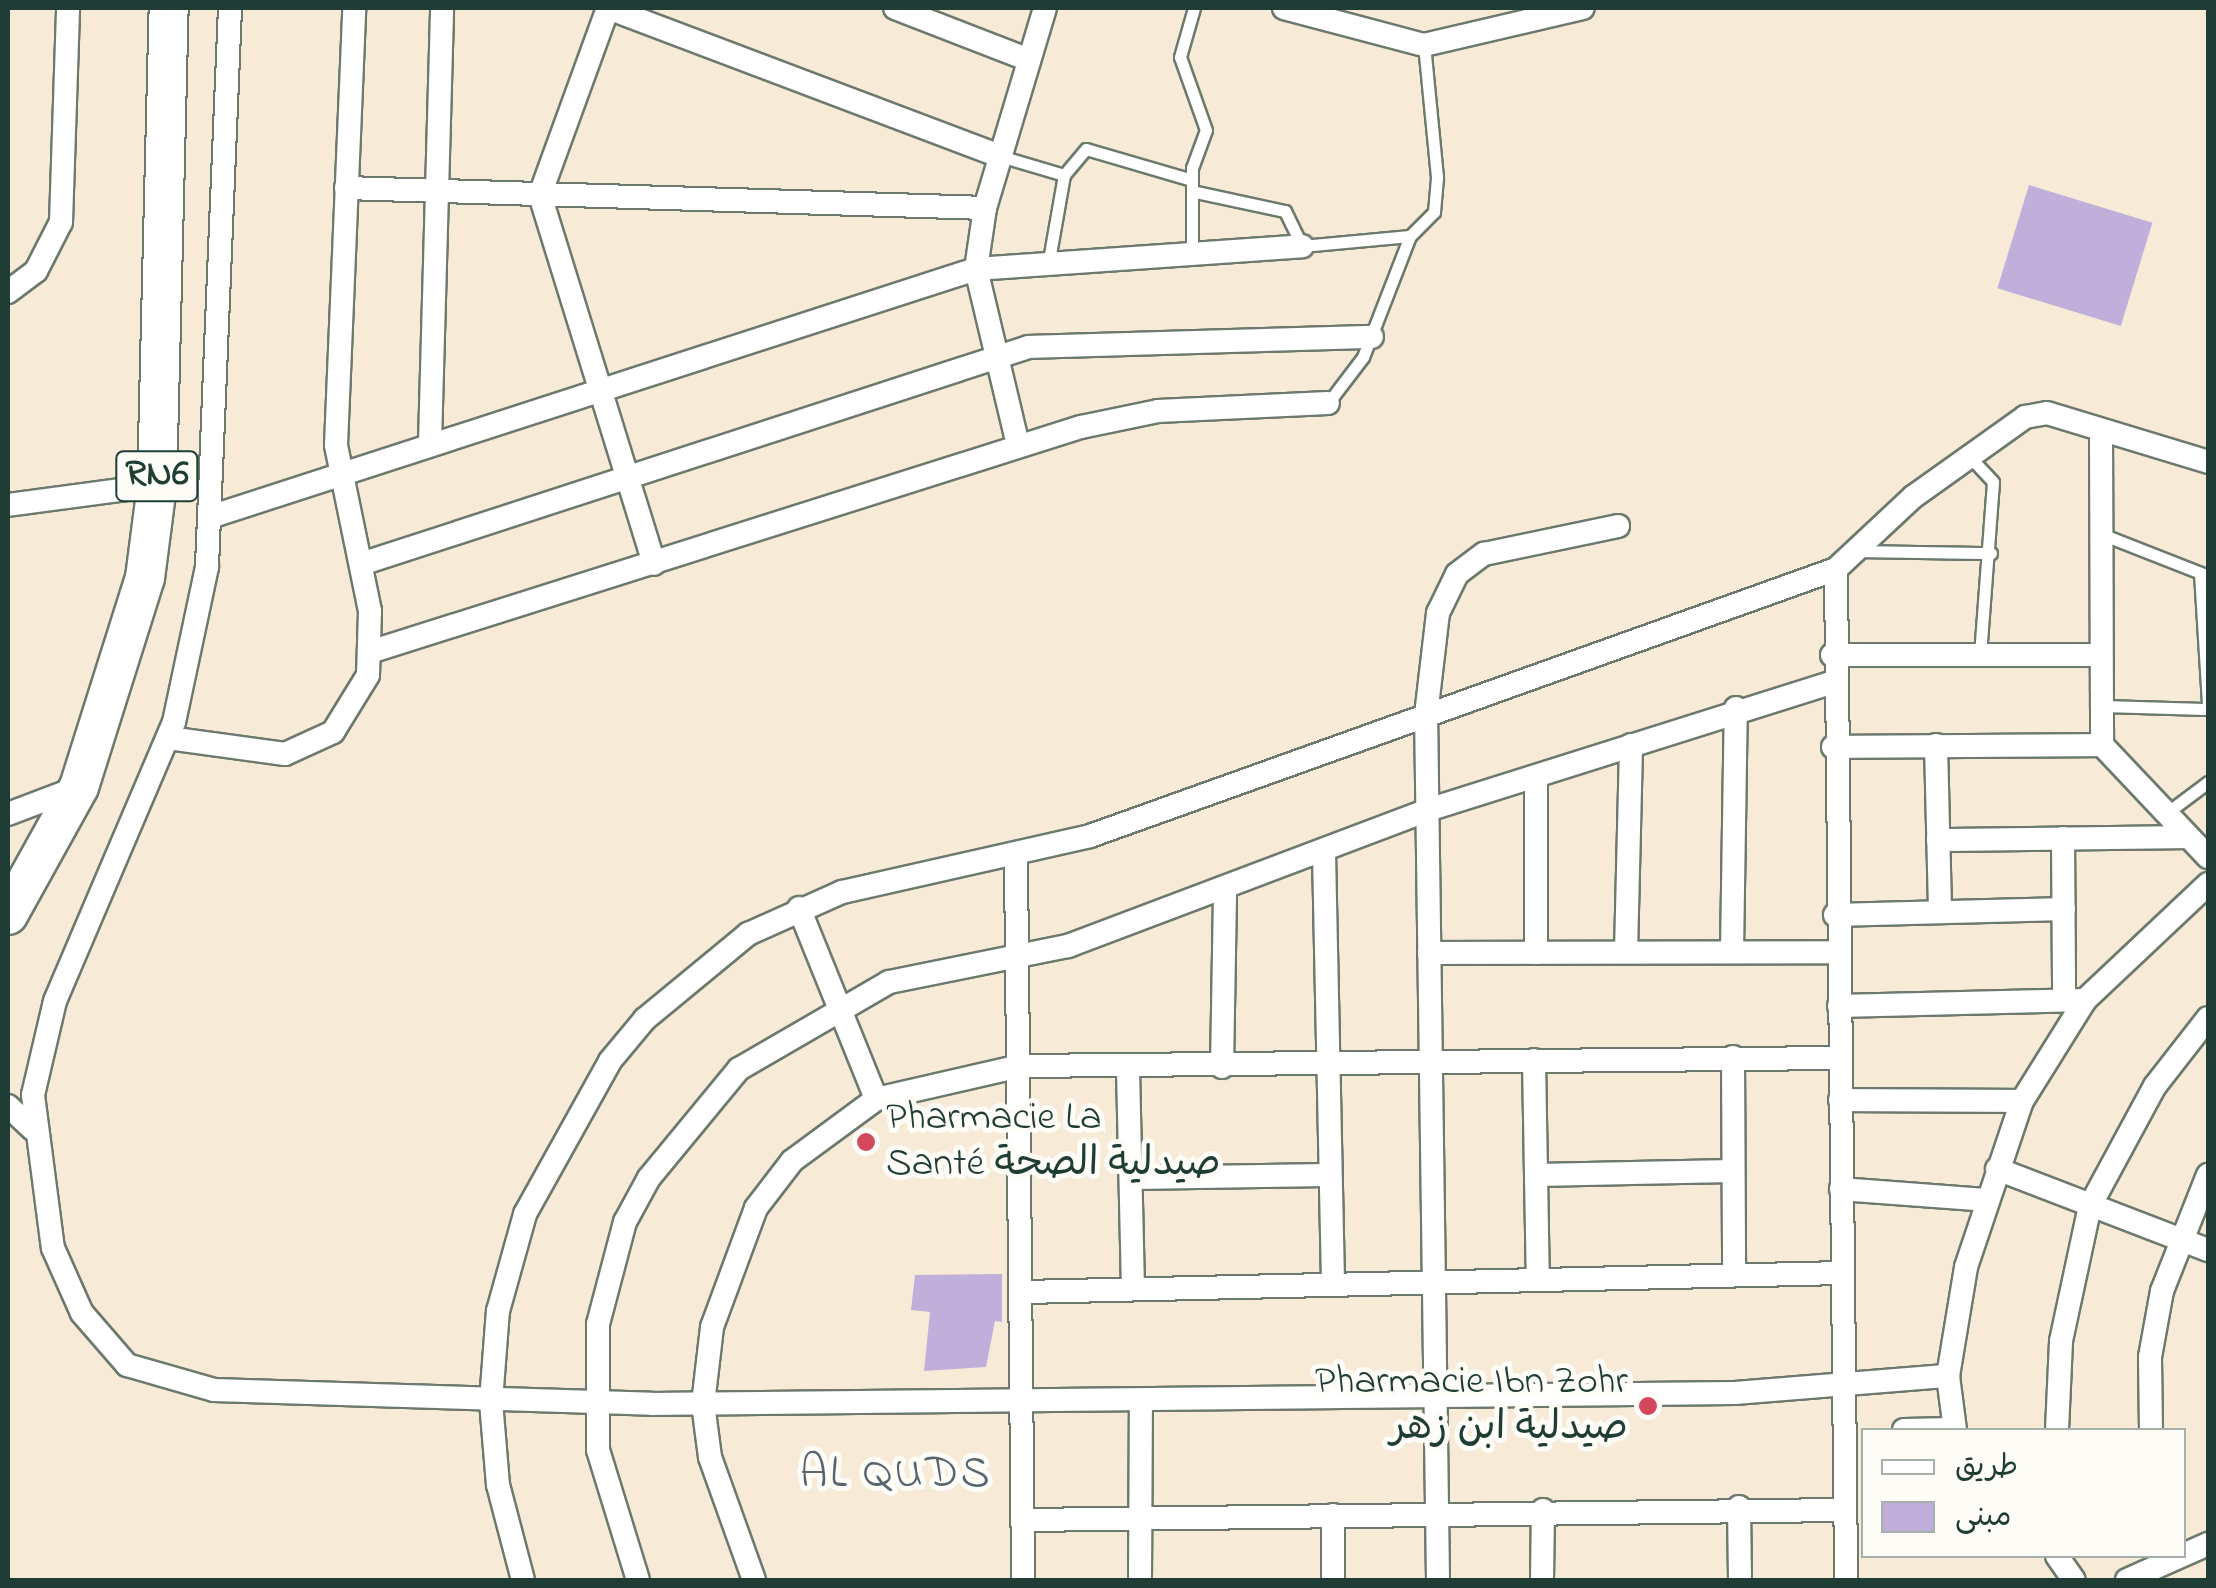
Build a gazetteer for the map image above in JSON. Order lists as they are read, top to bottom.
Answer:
{
  "streets": {
    "main road": ["RN6"]
  },
  "districts": ["AL QUDS"],
  "places": ["Pharmacie La Santé صيدلية الصحة", "Pharmacie Ibn Zohr صيدلية ابن زهر"],
  "legend": ["طريق", "مبنى"]
}
